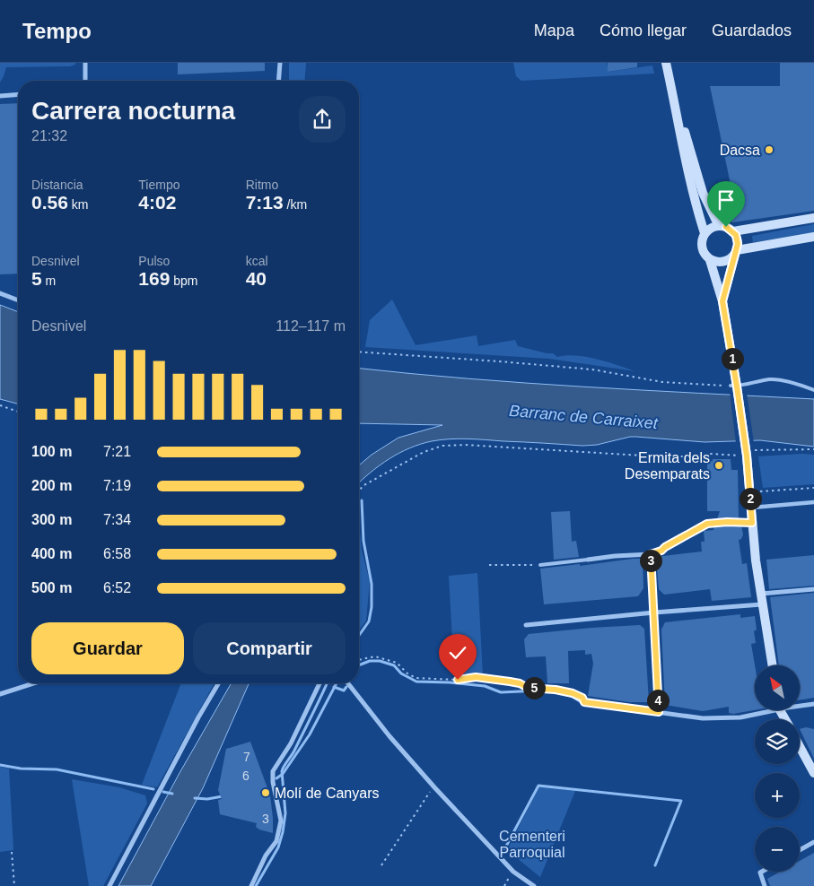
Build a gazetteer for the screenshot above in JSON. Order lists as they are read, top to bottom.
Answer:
{
  "water": ["Barranc de Carraixet"],
  "parks": ["Cementeri Parroquial"],
  "places": ["Dacsa", "Ermita dels Desemparats", "Molí de Canyars"],
  "house_numbers": ["7", "6", "3"],
  "north": "top left",
  "page": {
    "header": "Tempo",
    "nav": ["Mapa", "Cómo llegar", "Guardados"],
    "heading": ["Carrera nocturna", "21:32"],
    "stats": [
      ["Distancia", "0.56 km"],
      ["Tiempo", "4:02"],
      ["Ritmo", "7:13 /km"],
      ["Desnivel", "5 m"],
      ["Pulso", "169 bpm"],
      ["kcal", "40"]
    ],
    "chart": ["Desnivel", "112–117 m"],
    "pins": [
      "1",
      "2",
      "3",
      "5",
      "4"
    ],
    "list": [
      {
        "name": "100 m",
        "note": "7:21"
      },
      {
        "name": "200 m",
        "note": "7:19"
      },
      {
        "name": "300 m",
        "note": "7:34"
      },
      {
        "name": "400 m",
        "note": "6:58"
      },
      {
        "name": "500 m",
        "note": "6:52"
      }
    ],
    "buttons": ["Guardar", "Compartir"],
    "map_buttons": ["+", "−"]
  }
}
